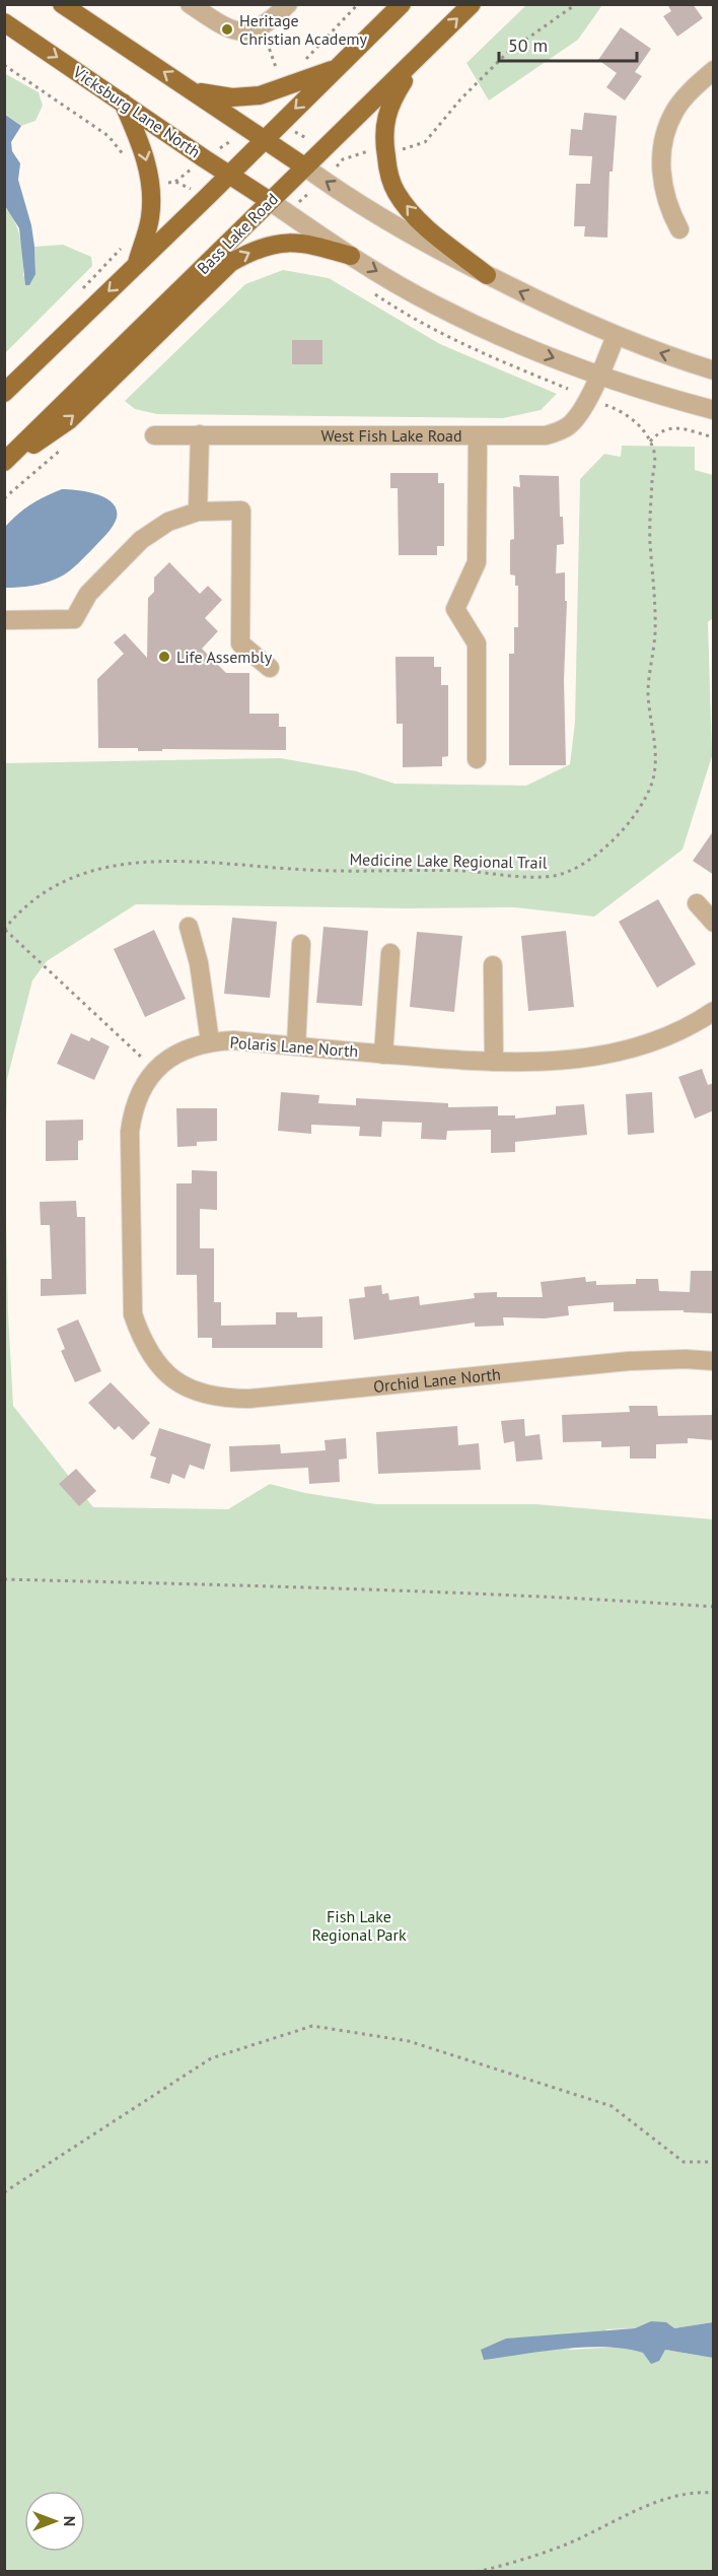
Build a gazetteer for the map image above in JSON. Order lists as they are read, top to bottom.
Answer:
{
  "streets": {
    "main road": ["Vicksburg Lane North", "Bass Lake Road"],
    "street": ["West Fish Lake Road", "Polaris Lane North", "Orchid Lane North"],
    "path": ["Medicine Lake Regional Trail"]
  },
  "crossings": [
    ["Vicksburg Lane North", "Bass Lake Road"],
    ["Polaris Lane North", "Orchid Lane North"]
  ],
  "parks": ["Fish Lake Regional Park"],
  "places": ["Heritage Christian Academy", "Life Assembly"],
  "scale_bar": "50 m",
  "north": "right"
}
